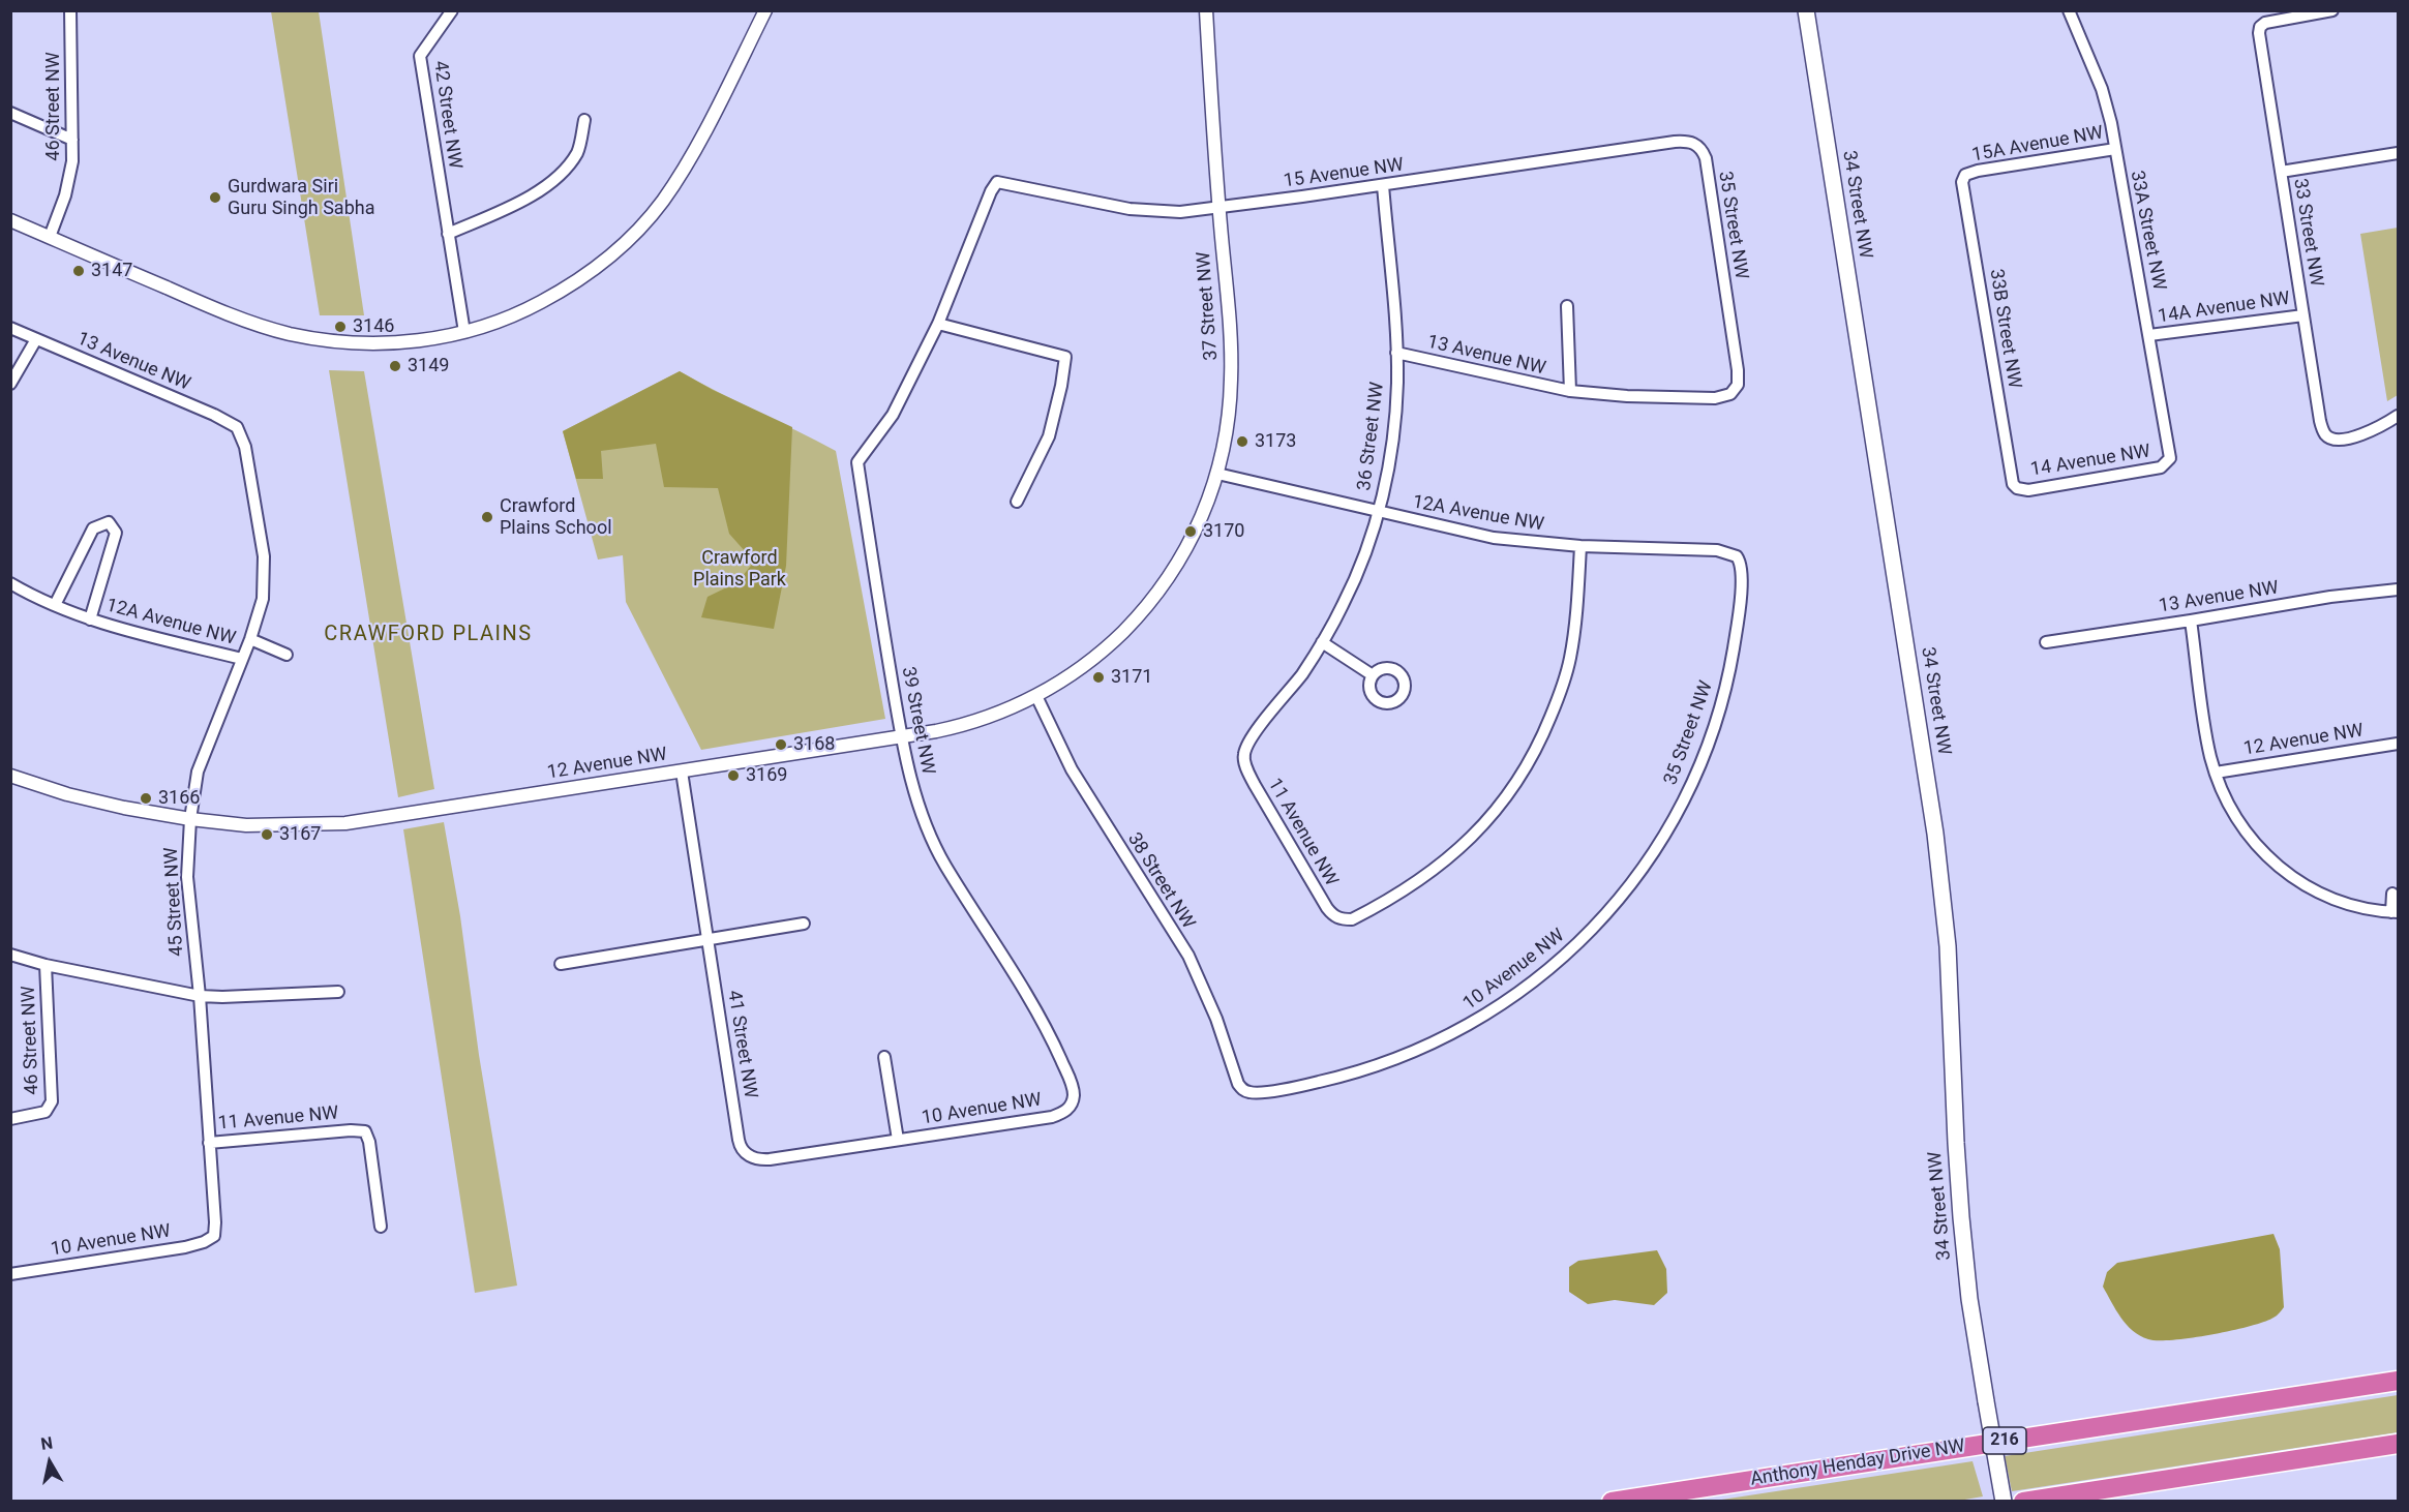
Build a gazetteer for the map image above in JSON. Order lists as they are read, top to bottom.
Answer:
{
  "streets": {
    "highway": ["216", "Anthony Henday Drive NW"],
    "main road": ["34 Street NW"],
    "street": [
      "46 Street NW",
      "42 Street NW",
      "15A Avenue NW",
      "15 Avenue NW",
      "35 Street NW",
      "33A Street NW",
      "33 Street NW",
      "37 Street NW",
      "14A Avenue NW",
      "33B Street NW",
      "13 Avenue NW",
      "36 Street NW",
      "14 Avenue NW",
      "12A Avenue NW",
      "39 Street NW",
      "12 Avenue NW",
      "11 Avenue NW",
      "38 Street NW",
      "45 Street NW",
      "10 Avenue NW",
      "41 Street NW"
    ]
  },
  "crossings": [
    ["15A Avenue NW", "33A Street NW"],
    ["15A Avenue NW", "33B Street NW"],
    ["15 Avenue NW", "35 Street NW"],
    ["15 Avenue NW", "37 Street NW"],
    ["15 Avenue NW", "36 Street NW"],
    ["15 Avenue NW", "39 Street NW"],
    ["35 Street NW", "13 Avenue NW"],
    ["35 Street NW", "12A Avenue NW"],
    ["35 Street NW", "10 Avenue NW"],
    ["33A Street NW", "14A Avenue NW"],
    ["33A Street NW", "14 Avenue NW"],
    ["33 Street NW", "14A Avenue NW"],
    ["37 Street NW", "12A Avenue NW"],
    ["37 Street NW", "12 Avenue NW"],
    ["33B Street NW", "14 Avenue NW"],
    ["13 Avenue NW", "36 Street NW"],
    ["13 Avenue NW", "45 Street NW"],
    ["36 Street NW", "12A Avenue NW"],
    ["36 Street NW", "11 Avenue NW"],
    ["12A Avenue NW", "11 Avenue NW"],
    ["12A Avenue NW", "45 Street NW"],
    ["39 Street NW", "12 Avenue NW"],
    ["39 Street NW", "10 Avenue NW"],
    ["12 Avenue NW", "38 Street NW"],
    ["12 Avenue NW", "45 Street NW"],
    ["12 Avenue NW", "41 Street NW"],
    ["11 Avenue NW", "45 Street NW"],
    ["38 Street NW", "10 Avenue NW"],
    ["45 Street NW", "10 Avenue NW"],
    ["10 Avenue NW", "41 Street NW"]
  ],
  "districts": ["CRAWFORD PLAINS"],
  "parks": ["Crawford Plains Park"],
  "places": [
    "Gurdwara Siri Guru Singh Sabha",
    "3147",
    "3146",
    "3149",
    "3173",
    "Crawford Plains School",
    "3170",
    "3171",
    "3168",
    "3169",
    "3166",
    "3167"
  ],
  "north": "top"
}
